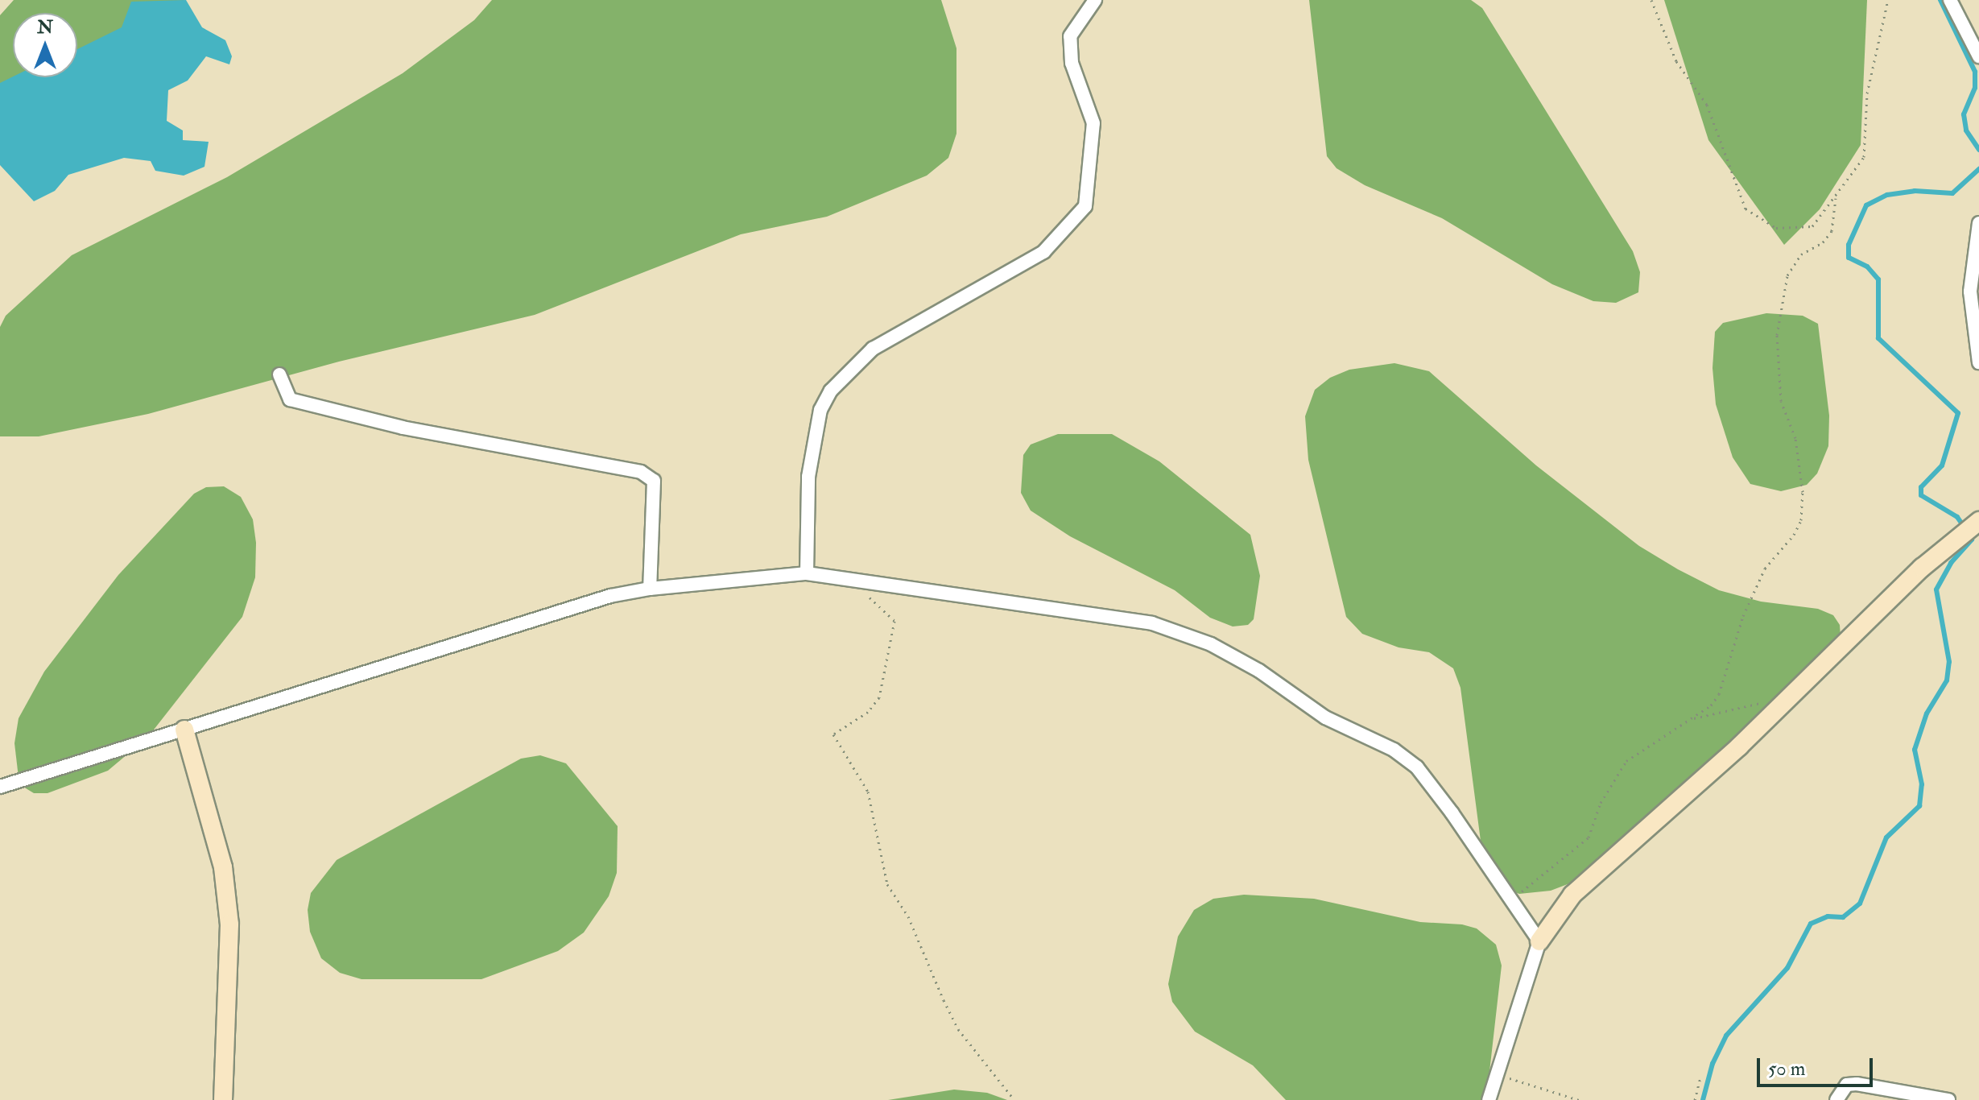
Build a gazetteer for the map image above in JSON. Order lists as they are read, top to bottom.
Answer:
{
  "scale_bar": "50 m",
  "north": "top"
}
